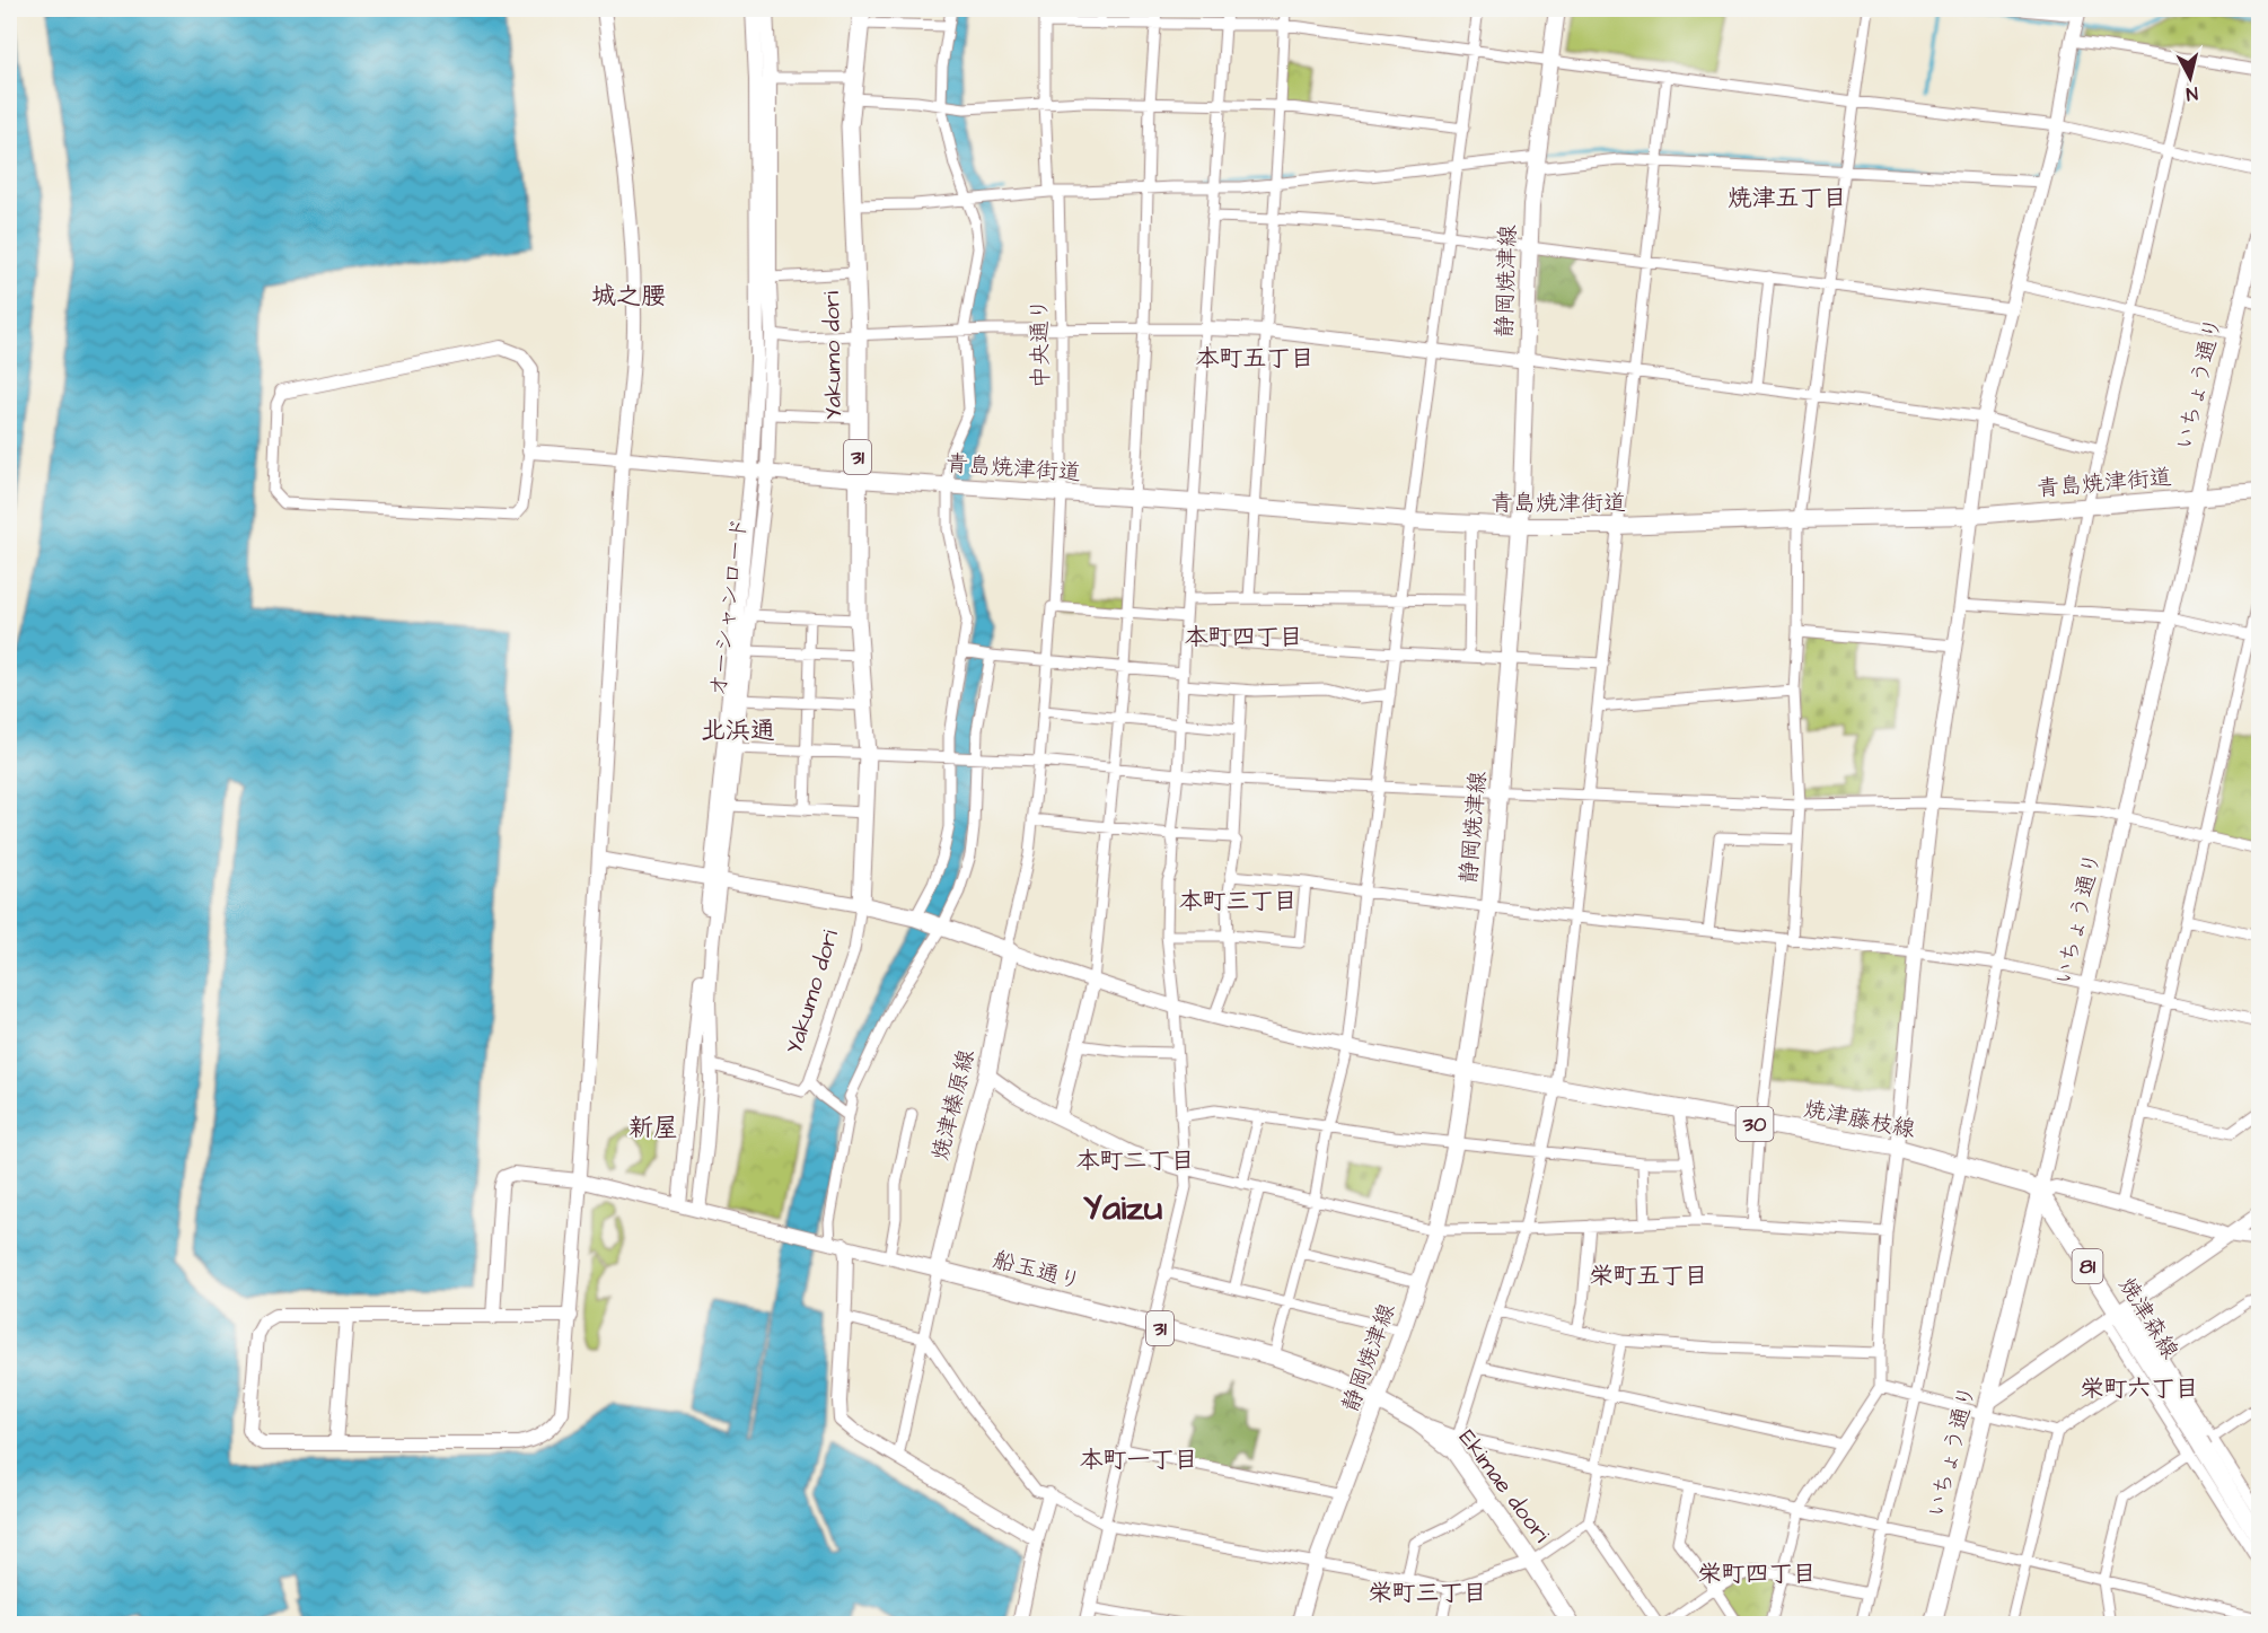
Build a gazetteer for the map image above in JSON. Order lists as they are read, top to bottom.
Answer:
{
  "streets": {
    "main road": [
      "静岡焼津線",
      "Yakumo dori",
      "いちょう通り",
      "31",
      "青島焼津街道",
      "焼津榛原線",
      "焼津藤枝線",
      "30",
      "81",
      "船玉通り",
      "焼津森線",
      "Ekimae doori"
    ],
    "street": ["中央通り", "オーシャンロード"]
  },
  "crossings": [
    ["静岡焼津線", "青島焼津街道"],
    ["静岡焼津線", "焼津藤枝線"],
    ["静岡焼津線", "船玉通り"],
    ["静岡焼津線", "Ekimae doori"],
    ["中央通り", "青島焼津街道"],
    ["中央通り", "焼津榛原線"],
    ["Yakumo dori", "青島焼津街道"],
    ["いちょう通り", "青島焼津街道"],
    ["いちょう通り", "焼津藤枝線"],
    ["いちょう通り", "焼津森線"],
    ["オーシャンロード", "船玉通り"],
    ["焼津榛原線", "船玉通り"],
    ["焼津藤枝線", "焼津森線"],
    ["船玉通り", "Ekimae doori"]
  ],
  "districts": [
    "焼津五丁目",
    "城之腰",
    "本町五丁目",
    "本町四丁目",
    "北浜通",
    "本町三丁目",
    "新屋",
    "本町二丁目",
    "Yaizu",
    "栄町五丁目",
    "栄町六丁目",
    "本町一丁目",
    "栄町四丁目",
    "栄町三丁目"
  ],
  "north": "bottom"
}
